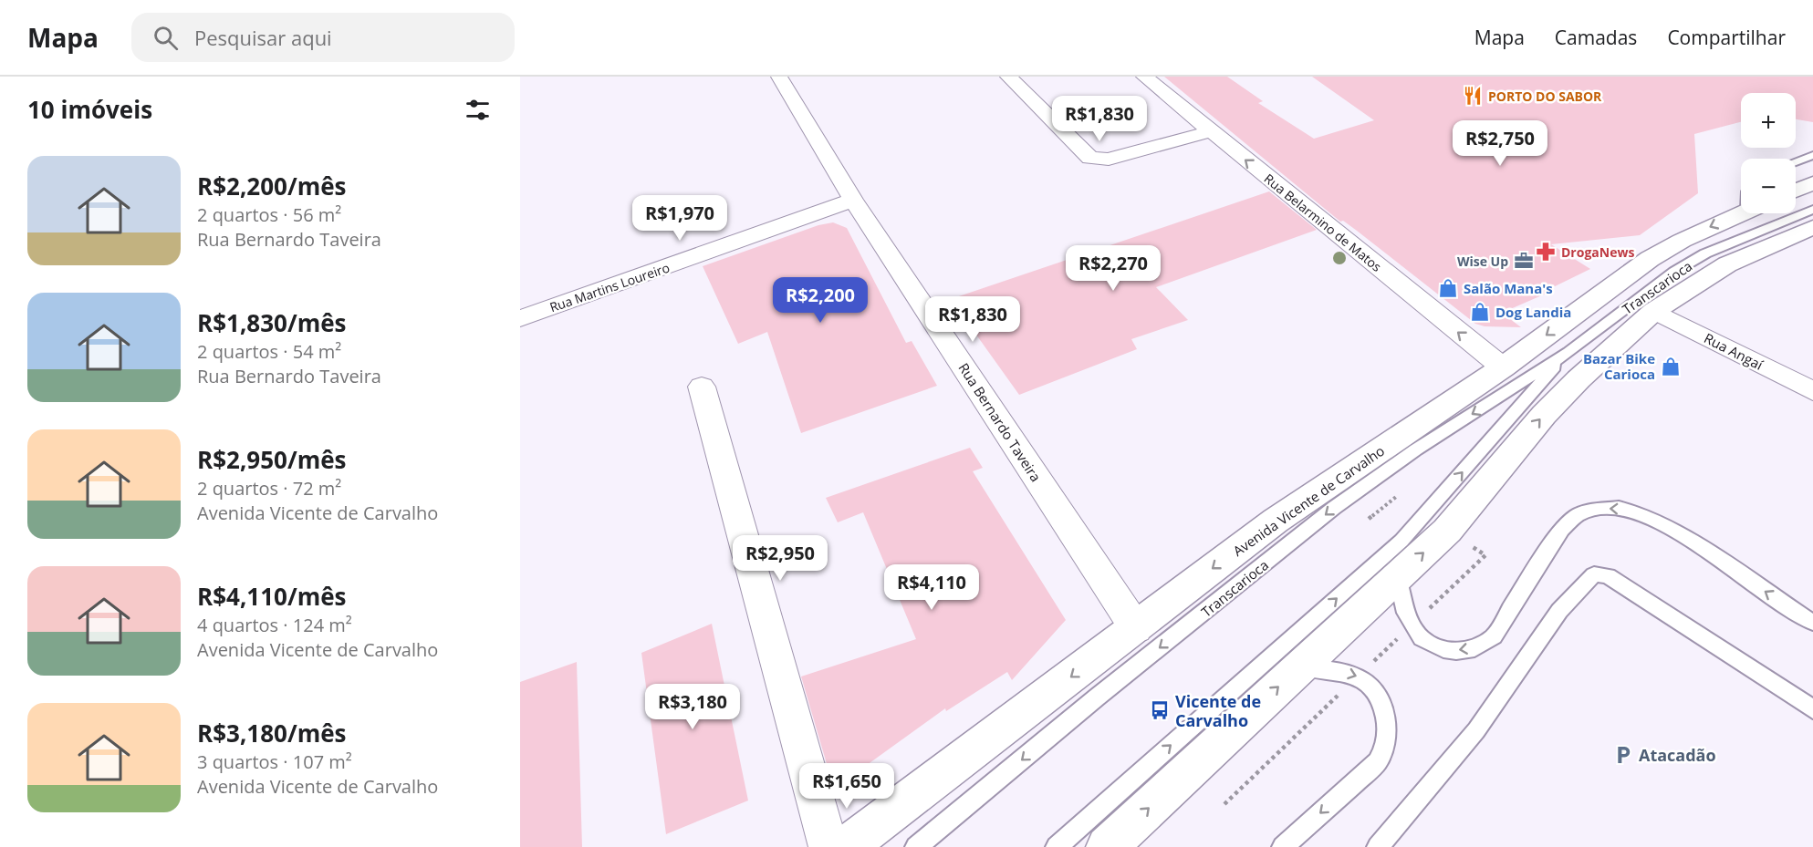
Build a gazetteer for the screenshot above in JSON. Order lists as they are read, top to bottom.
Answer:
{
  "streets": {
    "main road": ["Avenida Vicente de Carvalho"],
    "street": [
      "Rua Belarmino de Matos",
      "Rua Martins Loureiro",
      "Rua Angaí",
      "Rua Bernardo Taveira"
    ],
    "lane": ["Transcarioca"]
  },
  "crossings": [
    ["Rua Belarmino de Matos", "Avenida Vicente de Carvalho"],
    ["Rua Martins Loureiro", "Rua Bernardo Taveira"],
    ["Rua Bernardo Taveira", "Avenida Vicente de Carvalho"]
  ],
  "one_way": ["Rua Belarmino de Matos"],
  "places": {
    "restaurant": ["PORTO DO SABOR"],
    "pharmacy": ["DrogaNews"],
    "office": ["Wise Up"],
    "shop": ["Salão Mana's", "Dog Landia", "Bazar Bike Carioca"],
    "bus stop": ["Vicente de Carvalho"],
    "parking": ["Atacadão"]
  },
  "page": {
    "header": "Mapa",
    "search": "Pesquisar aqui",
    "nav": ["Mapa", "Camadas", "Compartilhar"],
    "heading": "10 imóveis",
    "map_buttons": ["+", "−"],
    "price": [
      "R$1,830",
      "R$2,750",
      "R$1,970",
      "R$2,270",
      "R$2,200",
      "R$1,830",
      "R$2,950",
      "R$4,110",
      "R$3,180",
      "R$1,650"
    ],
    "list": [
      {
        "name": "R$2,200/mês",
        "note": "2 quartos · 56 m² · Rua Bernardo Taveira"
      },
      {
        "name": "R$1,830/mês",
        "note": "2 quartos · 54 m² · Rua Bernardo Taveira"
      },
      {
        "name": "R$2,950/mês",
        "note": "2 quartos · 72 m² · Avenida Vicente de Carvalho"
      },
      {
        "name": "R$4,110/mês",
        "note": "4 quartos · 124 m² · Avenida Vicente de Carvalho"
      },
      {
        "name": "R$3,180/mês",
        "note": "3 quartos · 107 m² · Avenida Vicente de Carvalho"
      }
    ]
  }
}
